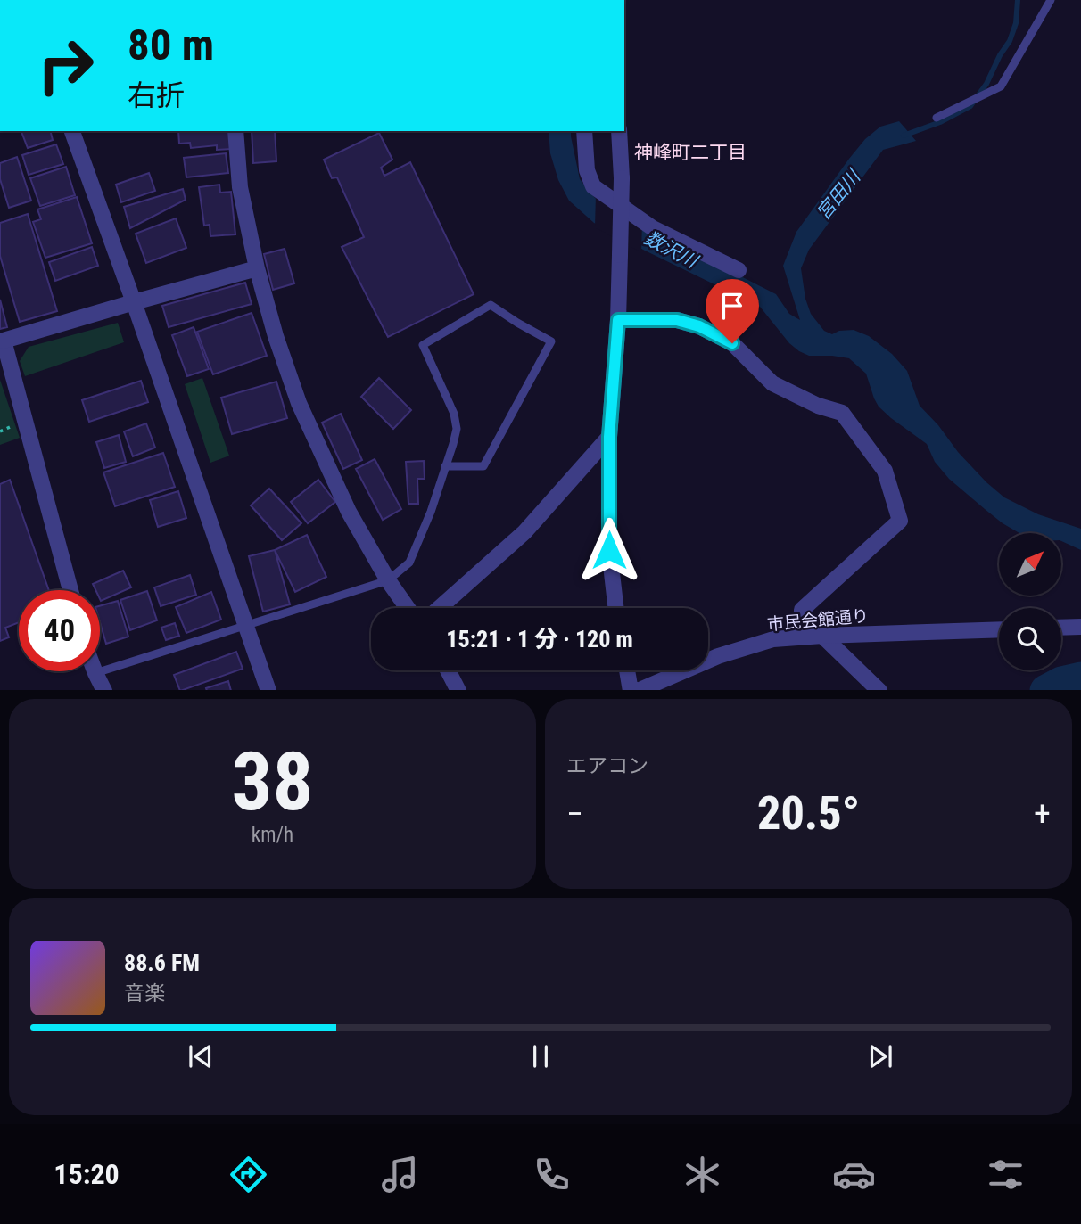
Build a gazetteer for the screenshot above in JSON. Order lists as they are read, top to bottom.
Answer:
{
  "streets": {
    "street": ["市民会館通り"]
  },
  "districts": ["神峰町二丁目"],
  "water": ["宮田川", "数沢川"],
  "north": "top right",
  "page": {
    "turn": ["80 m", "右折"],
    "limit": "40",
    "trip": "15:21 · 1 分 · 120 m",
    "tile": [
      ["38", "km/h"],
      "エアコン"
    ],
    "heat": ["−", "20.5°", "+"],
    "song": ["88.6 FM", "音楽"],
    "tabs": "15:20"
  }
}
